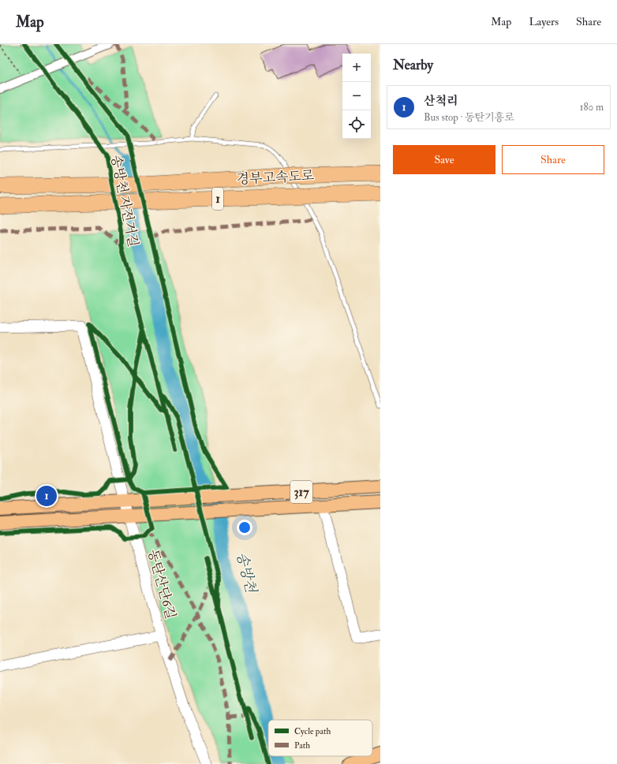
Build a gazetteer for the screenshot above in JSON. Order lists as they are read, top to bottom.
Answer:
{
  "streets": {
    "highway": ["경부고속도로", "1"],
    "main road": ["317"],
    "street": ["동탄산단6길"],
    "cycle path": ["송방천 자전거길"]
  },
  "crossings": [
    ["317", "동탄산단6길"]
  ],
  "water": ["송방천"],
  "legend": ["Cycle path", "Path"],
  "page": {
    "header": "Map",
    "nav": ["Map", "Layers", "Share"],
    "heading": "Nearby",
    "map_buttons": ["+", "−"],
    "list": [
      {
        "mark": "1",
        "name": "산척리",
        "note": "Bus stop · 동탄기흥로",
        "value": "180 m"
      }
    ],
    "buttons": ["Save", "Share"],
    "pins": "1"
  }
}
